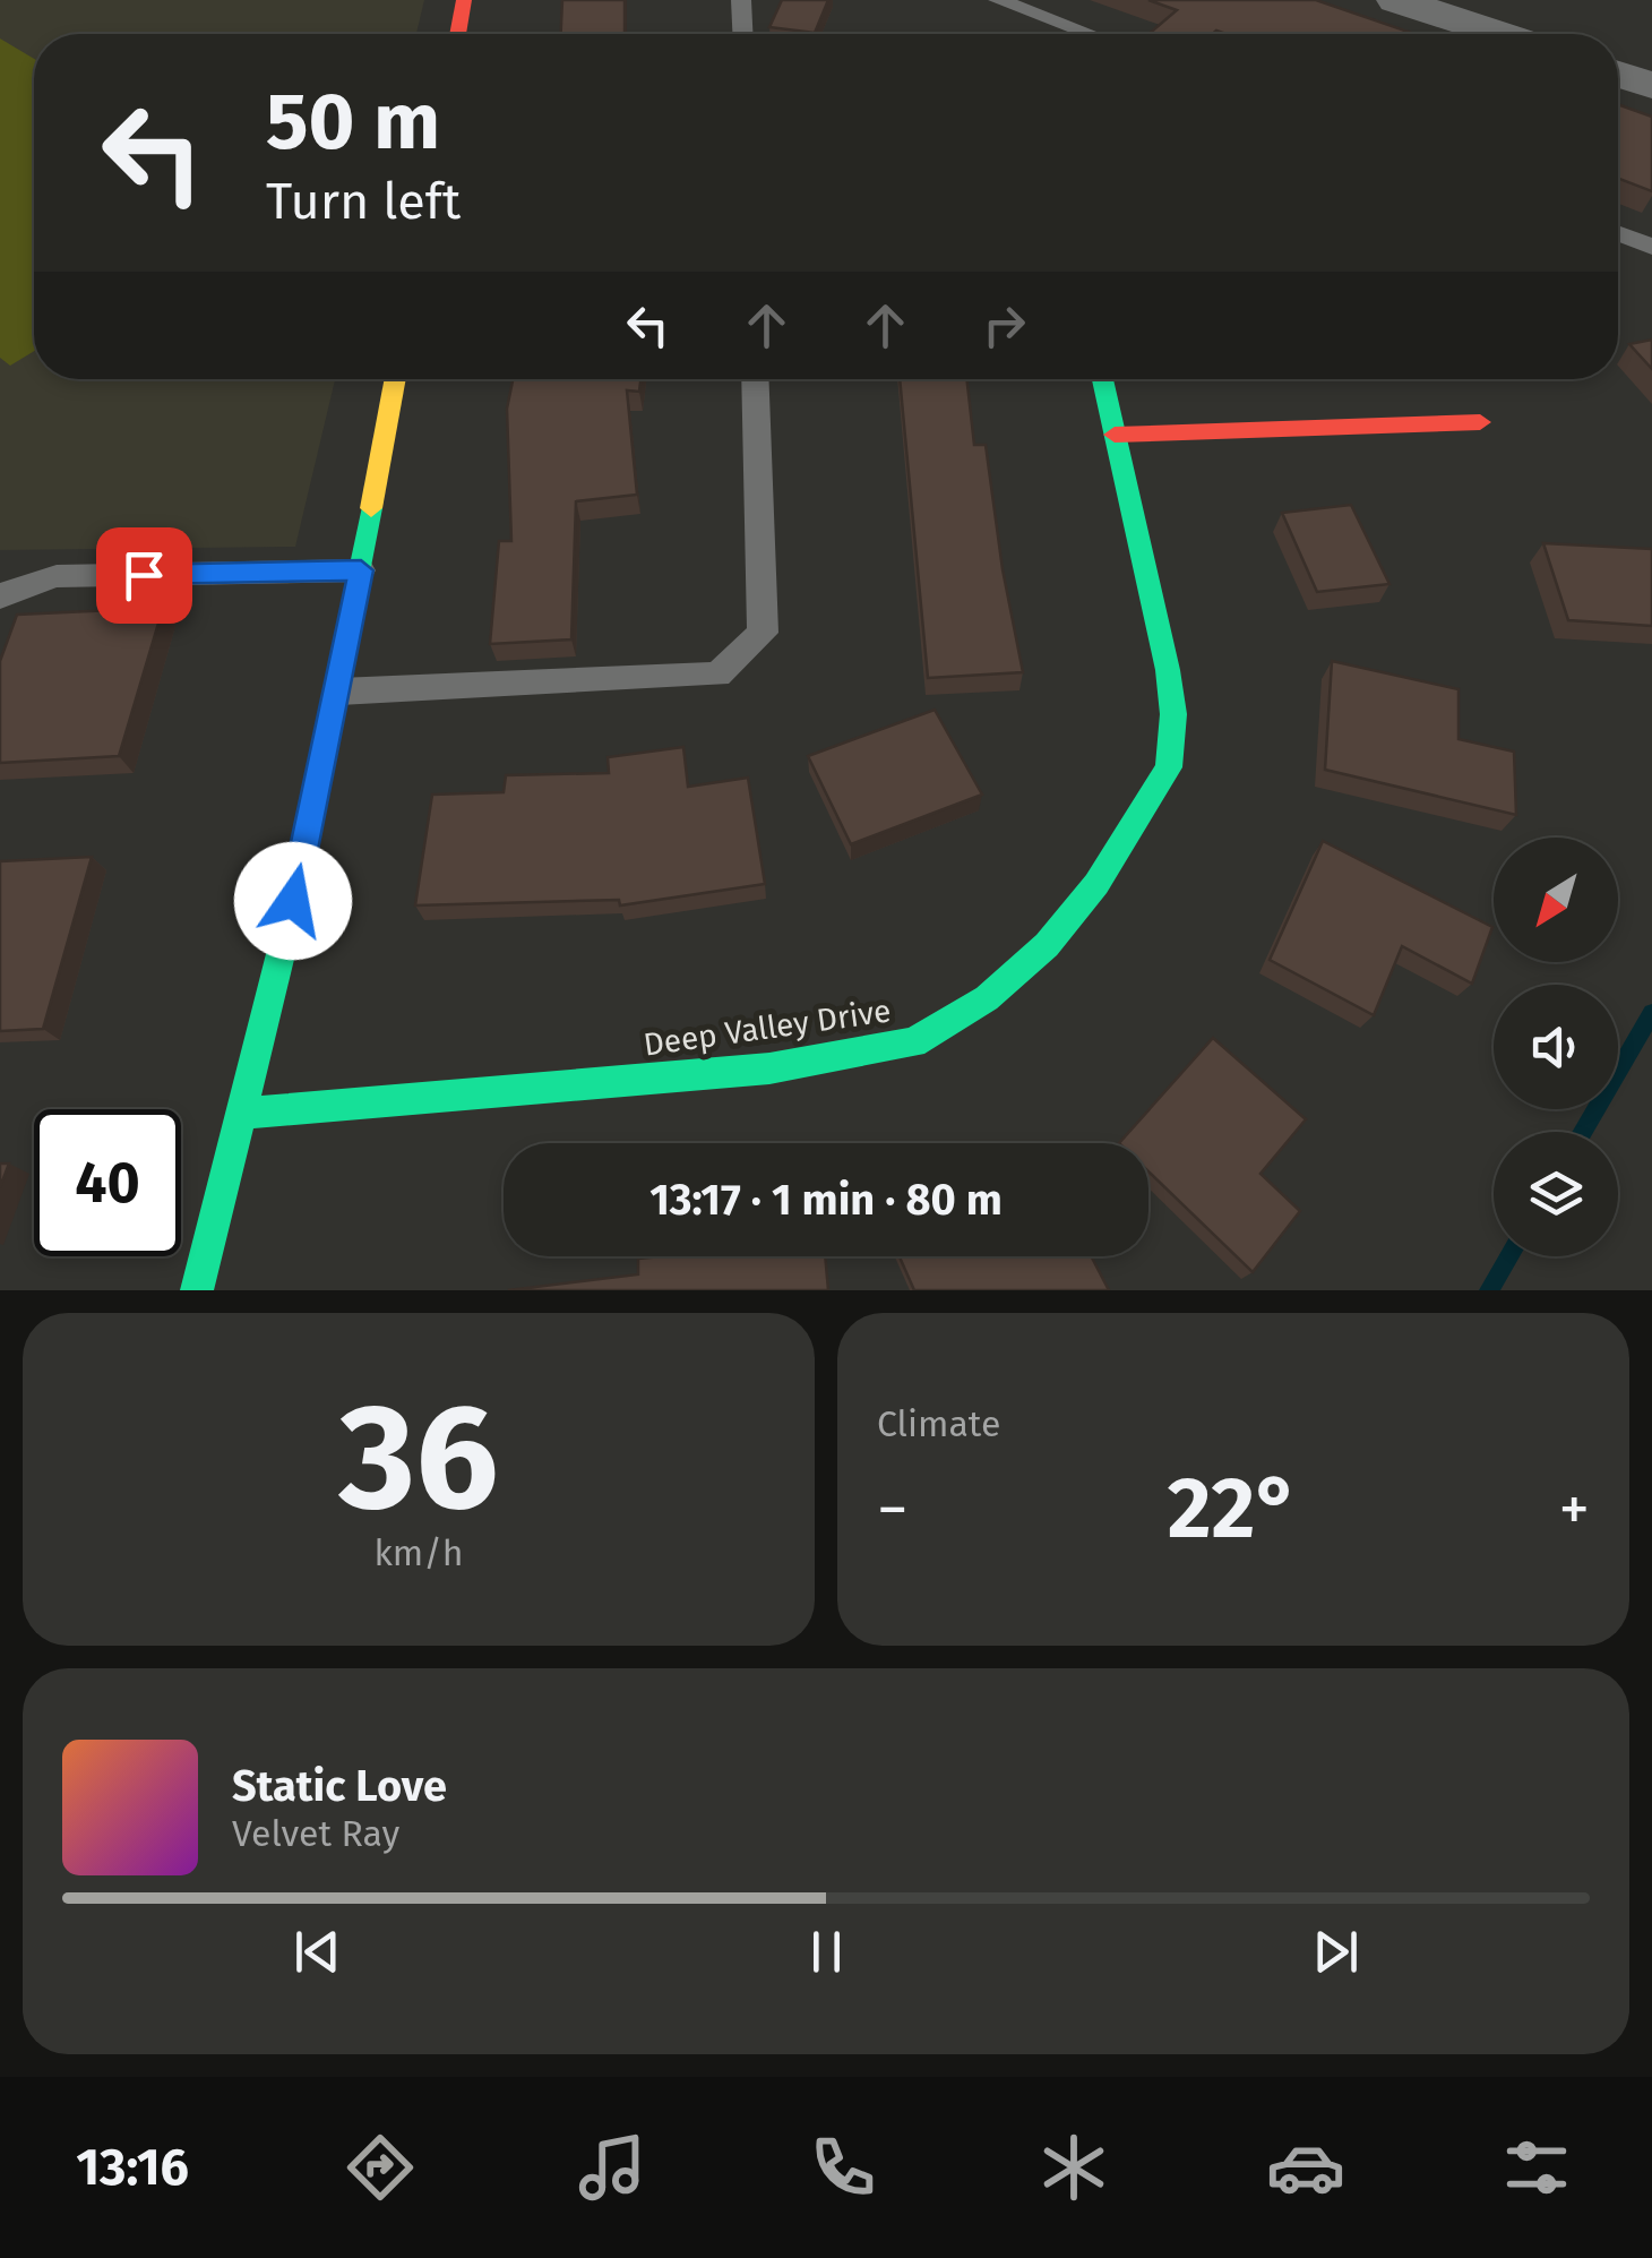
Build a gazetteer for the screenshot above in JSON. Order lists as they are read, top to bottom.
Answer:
{
  "streets": {
    "street": ["Deep Valley Drive"]
  },
  "north": "bottom left",
  "page": {
    "turn": ["50 m", "Turn left"],
    "limit": "40",
    "trip": "13:17 · 1 min · 80 m",
    "tile": [
      ["36", "km/h"],
      "Climate"
    ],
    "heat": ["−", "22°", "+"],
    "song": ["Static Love", "Velvet Ray"],
    "tabs": "13:16"
  }
}
